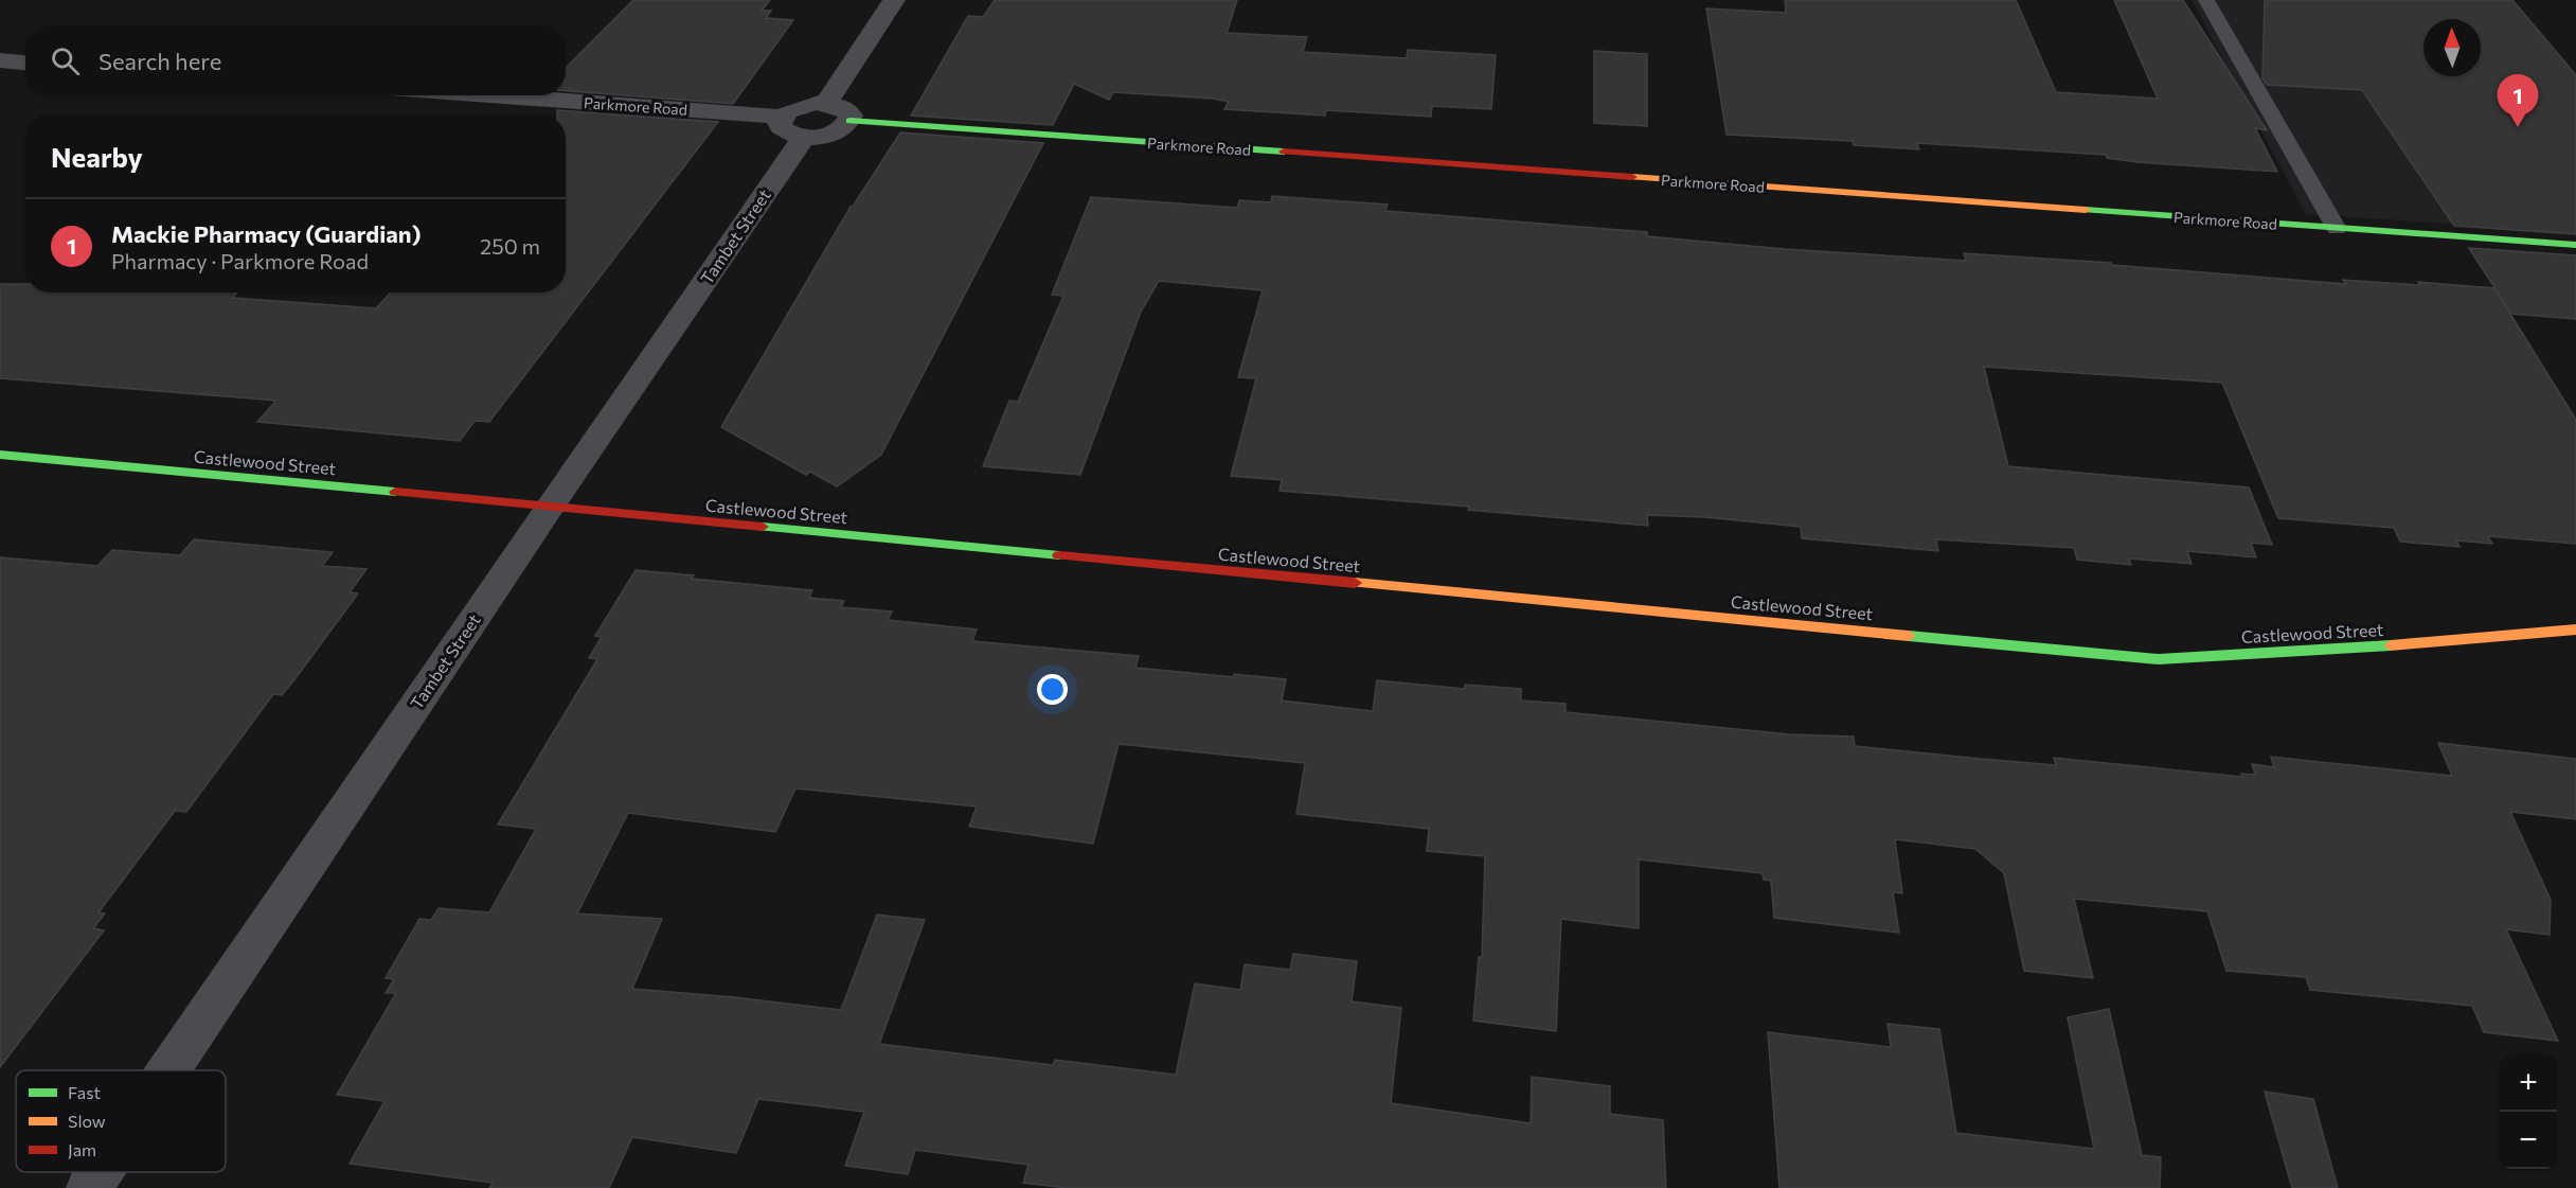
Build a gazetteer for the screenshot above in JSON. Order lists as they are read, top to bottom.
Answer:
{
  "streets": {
    "street": ["Parkmore Road", "Tambet Street", "Castlewood Street"]
  },
  "crossings": [
    ["Parkmore Road", "Tambet Street"],
    ["Tambet Street", "Castlewood Street"]
  ],
  "legend": ["Fast", "Slow", "Jam"],
  "north": "top",
  "page": {
    "search": "Search here",
    "pins": "1",
    "heading": "Nearby",
    "list": [
      {
        "mark": "1",
        "name": "Mackie Pharmacy (Guardian)",
        "note": "Pharmacy · Parkmore Road",
        "value": "250 m"
      }
    ],
    "map_buttons": ["+", "−"]
  }
}
